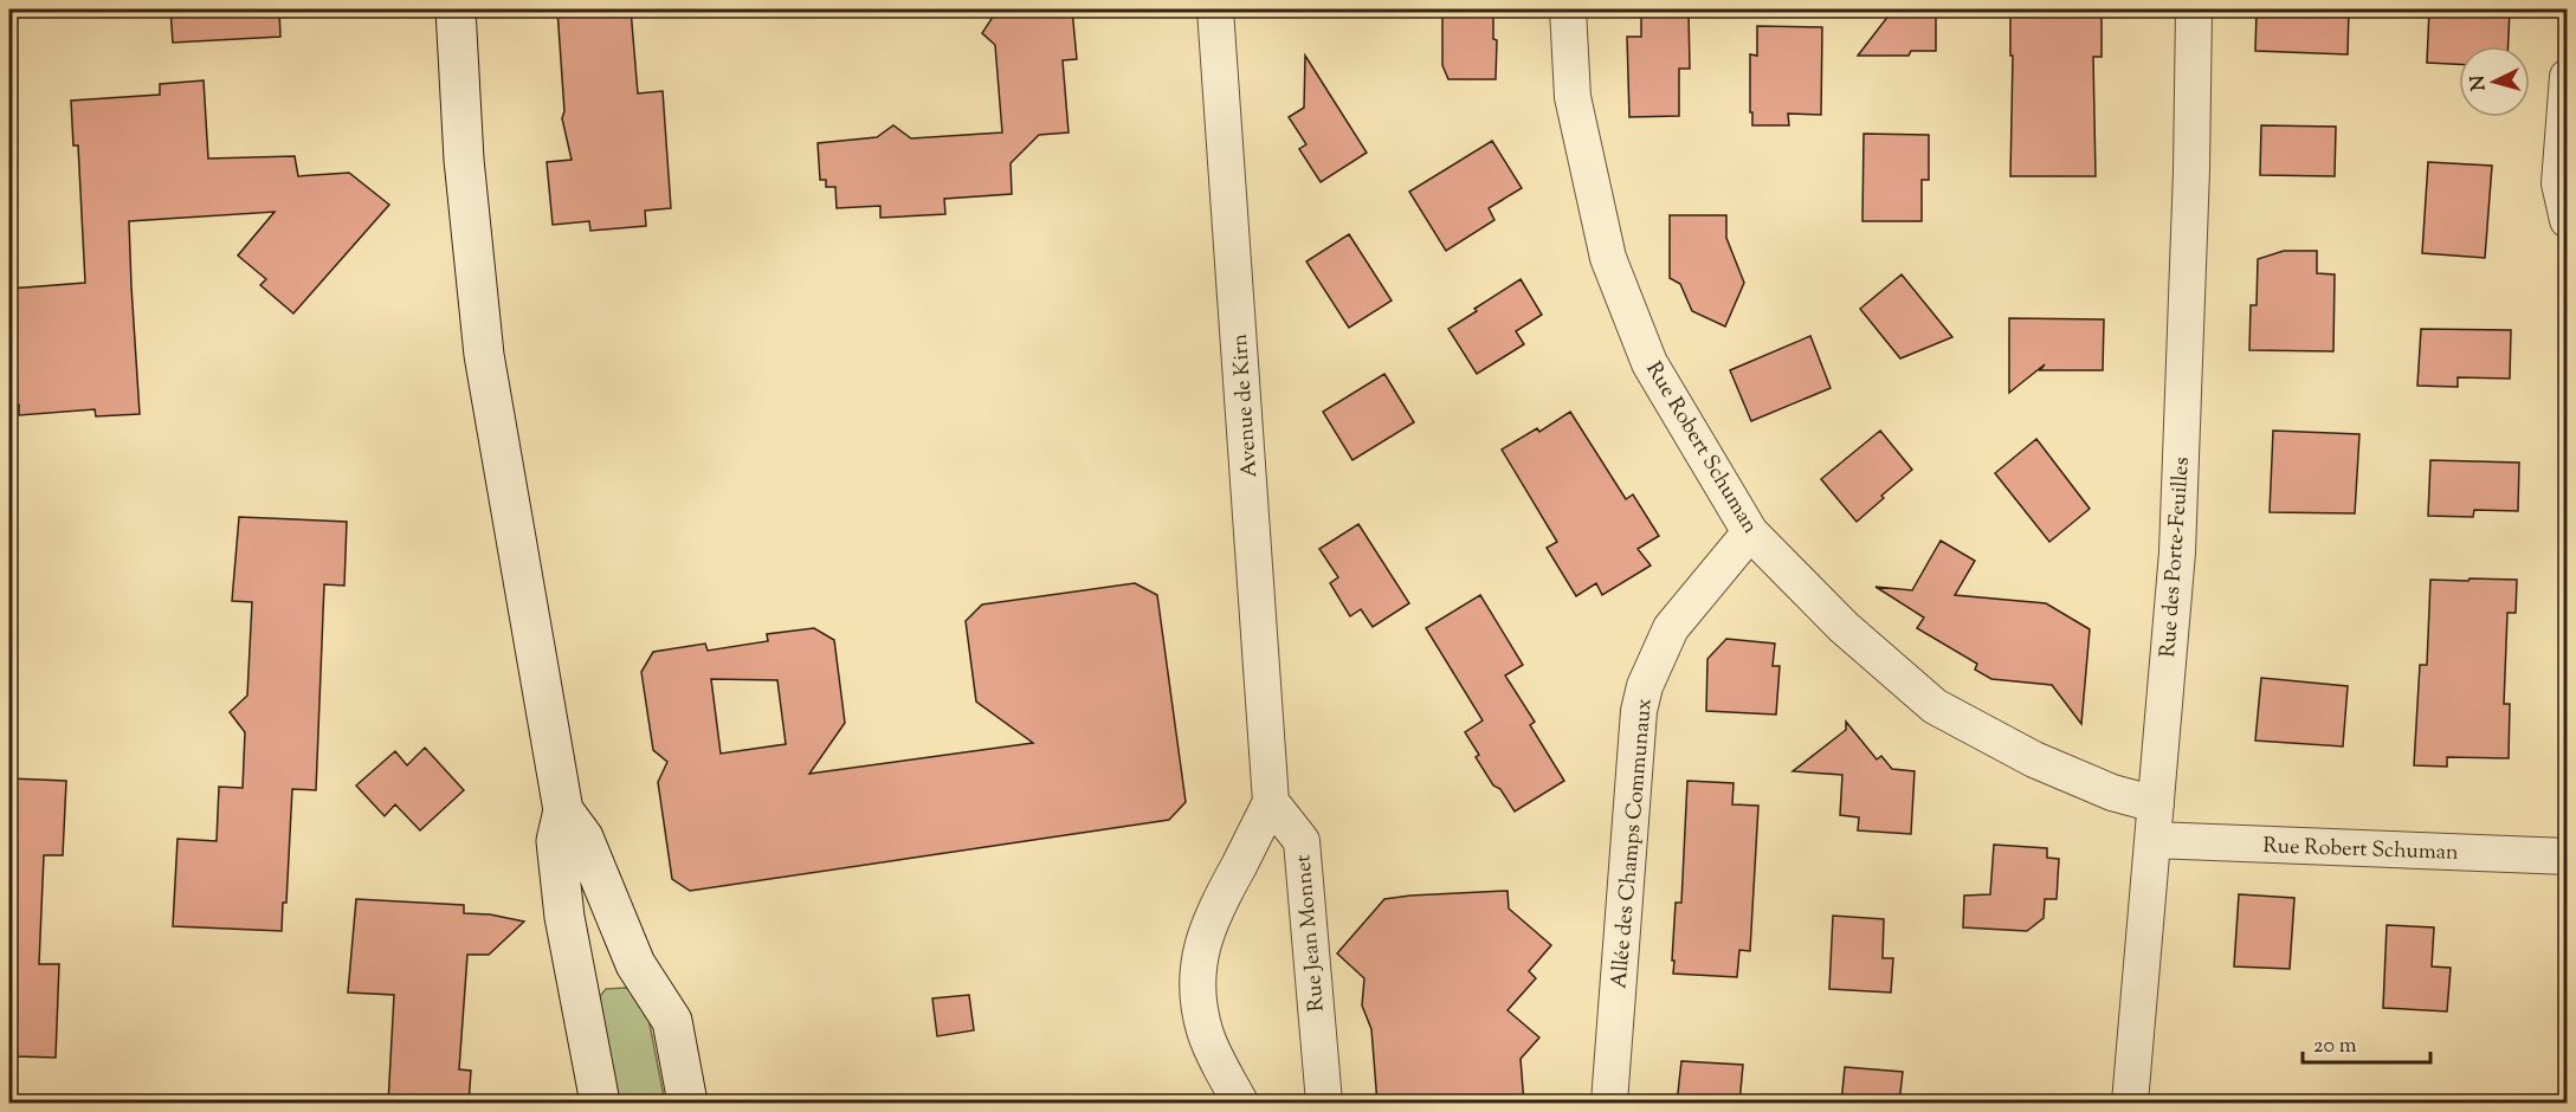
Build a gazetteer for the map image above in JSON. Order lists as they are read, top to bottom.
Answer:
{
  "streets": {
    "street": [
      "Avenue de Kirn",
      "Rue Robert Schuman",
      "Rue des Porte-Feuilles",
      "Allée des Champs Communaux",
      "Rue Jean Monnet"
    ]
  },
  "crossings": [
    ["Avenue de Kirn", "Rue Jean Monnet"],
    ["Rue Robert Schuman", "Rue des Porte-Feuilles"],
    ["Rue Robert Schuman", "Allée des Champs Communaux"]
  ],
  "scale_bar": "20 m",
  "north": "left"
}
